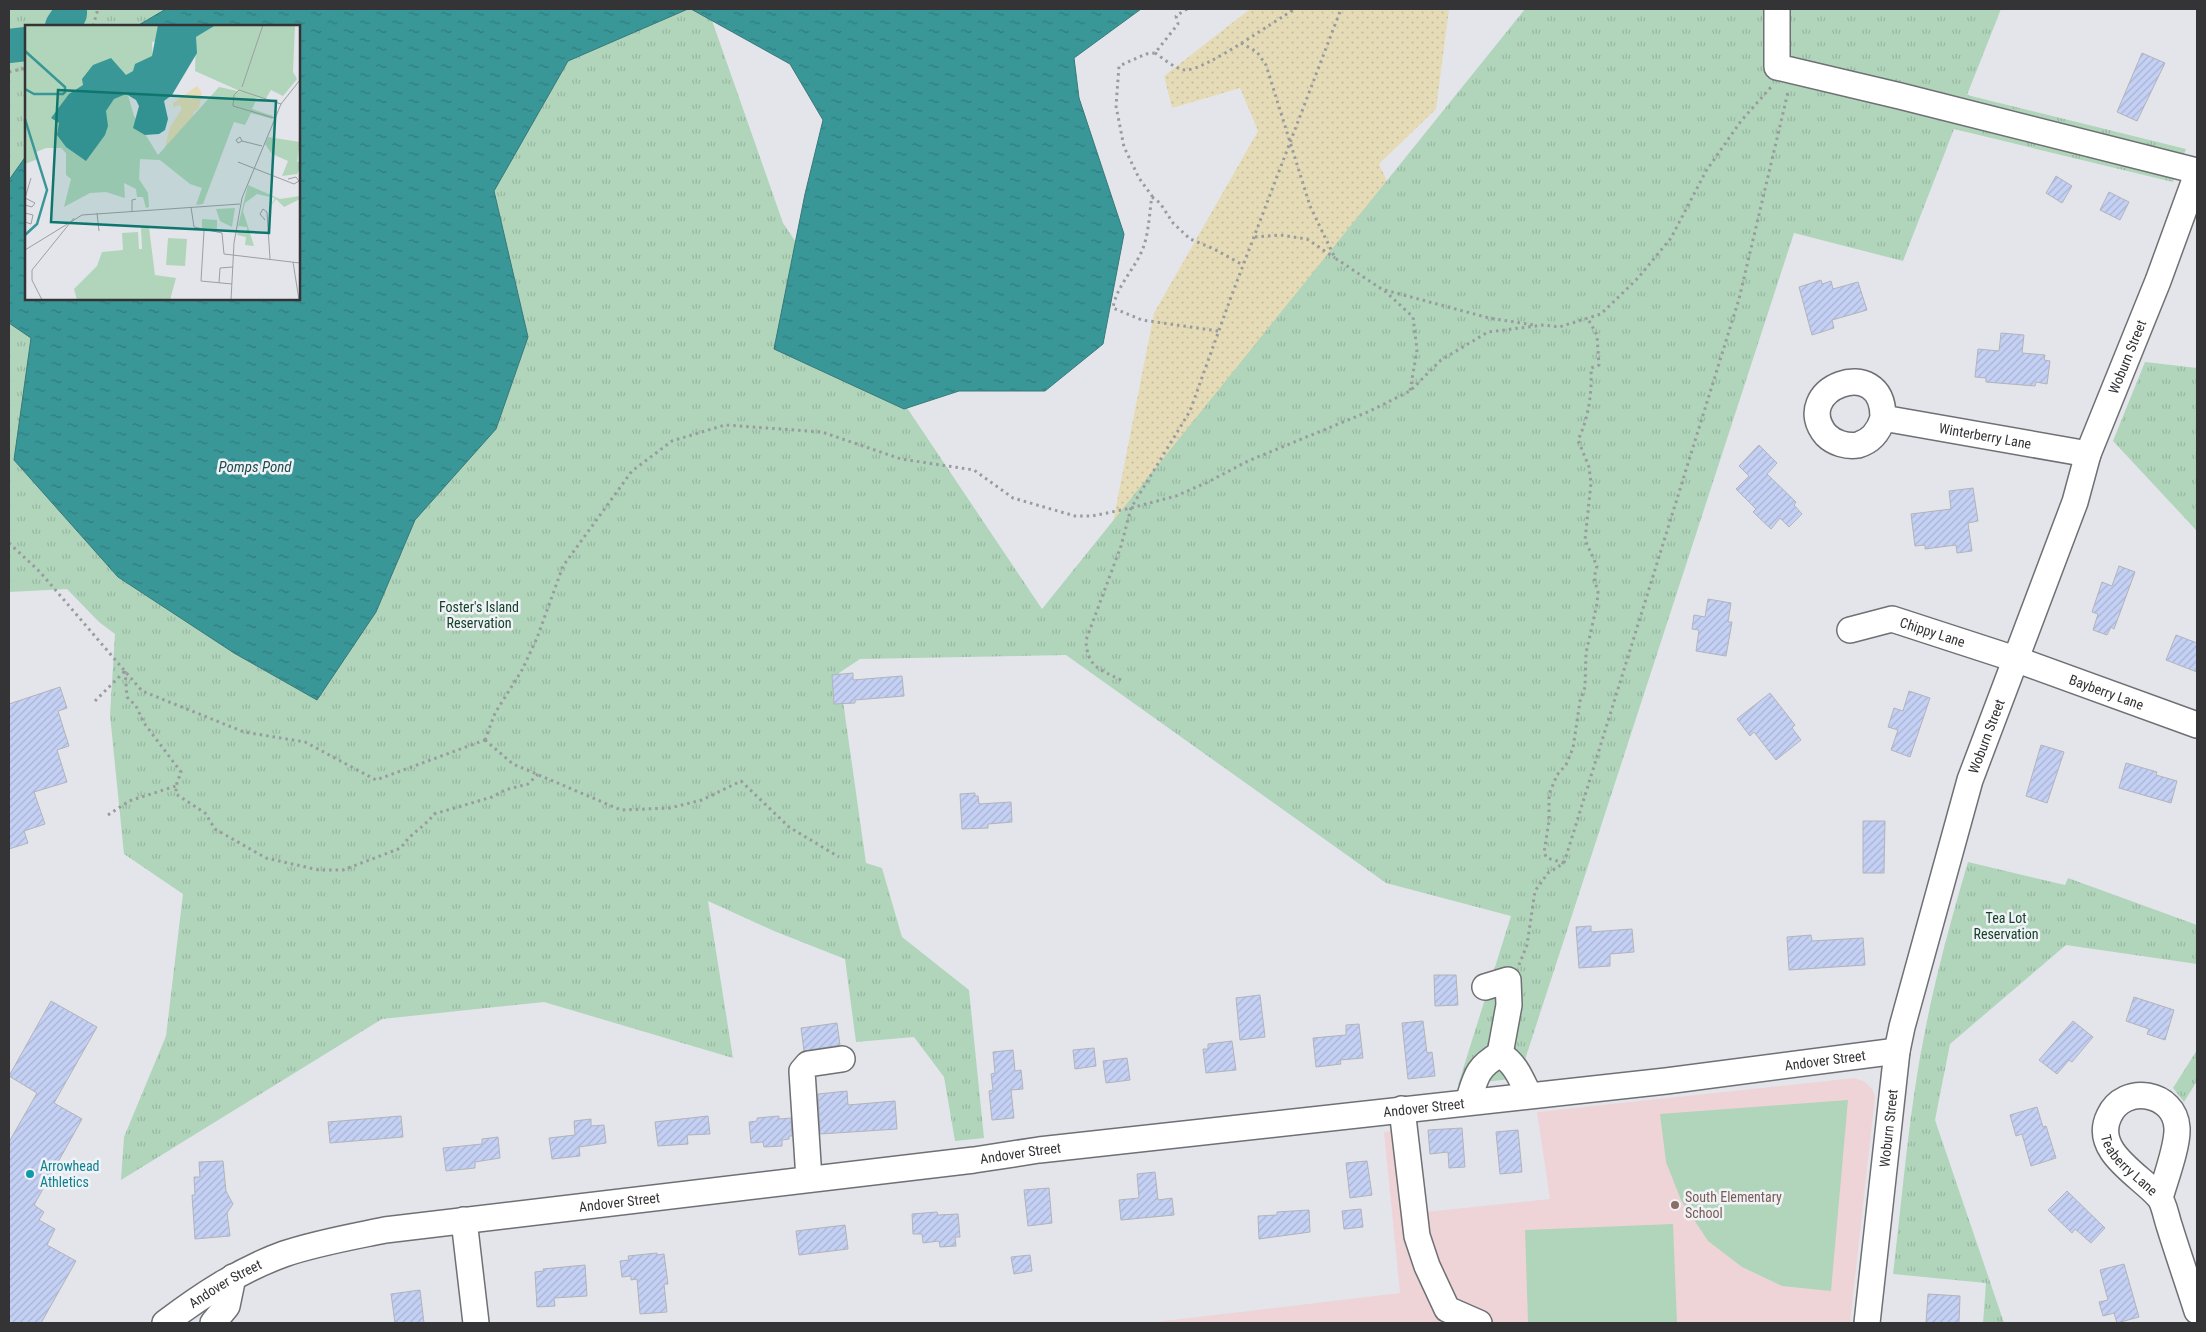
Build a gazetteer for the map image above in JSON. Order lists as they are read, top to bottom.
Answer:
{
  "streets": {
    "street": [
      "Woburn Street",
      "Winterberry Lane",
      "Chippy Lane",
      "Bayberry Lane",
      "Andover Street",
      "Teaberry Lane"
    ]
  },
  "crossings": [
    ["Woburn Street", "Winterberry Lane"],
    ["Woburn Street", "Chippy Lane"],
    ["Woburn Street", "Bayberry Lane"],
    ["Woburn Street", "Andover Street"],
    ["Chippy Lane", "Bayberry Lane"]
  ],
  "water": ["Pomps Pond"],
  "parks": ["Foster's Island Reservation", "Tea Lot Reservation"],
  "places": ["Arrowhead Athletics", "South Elementary School"]
}
